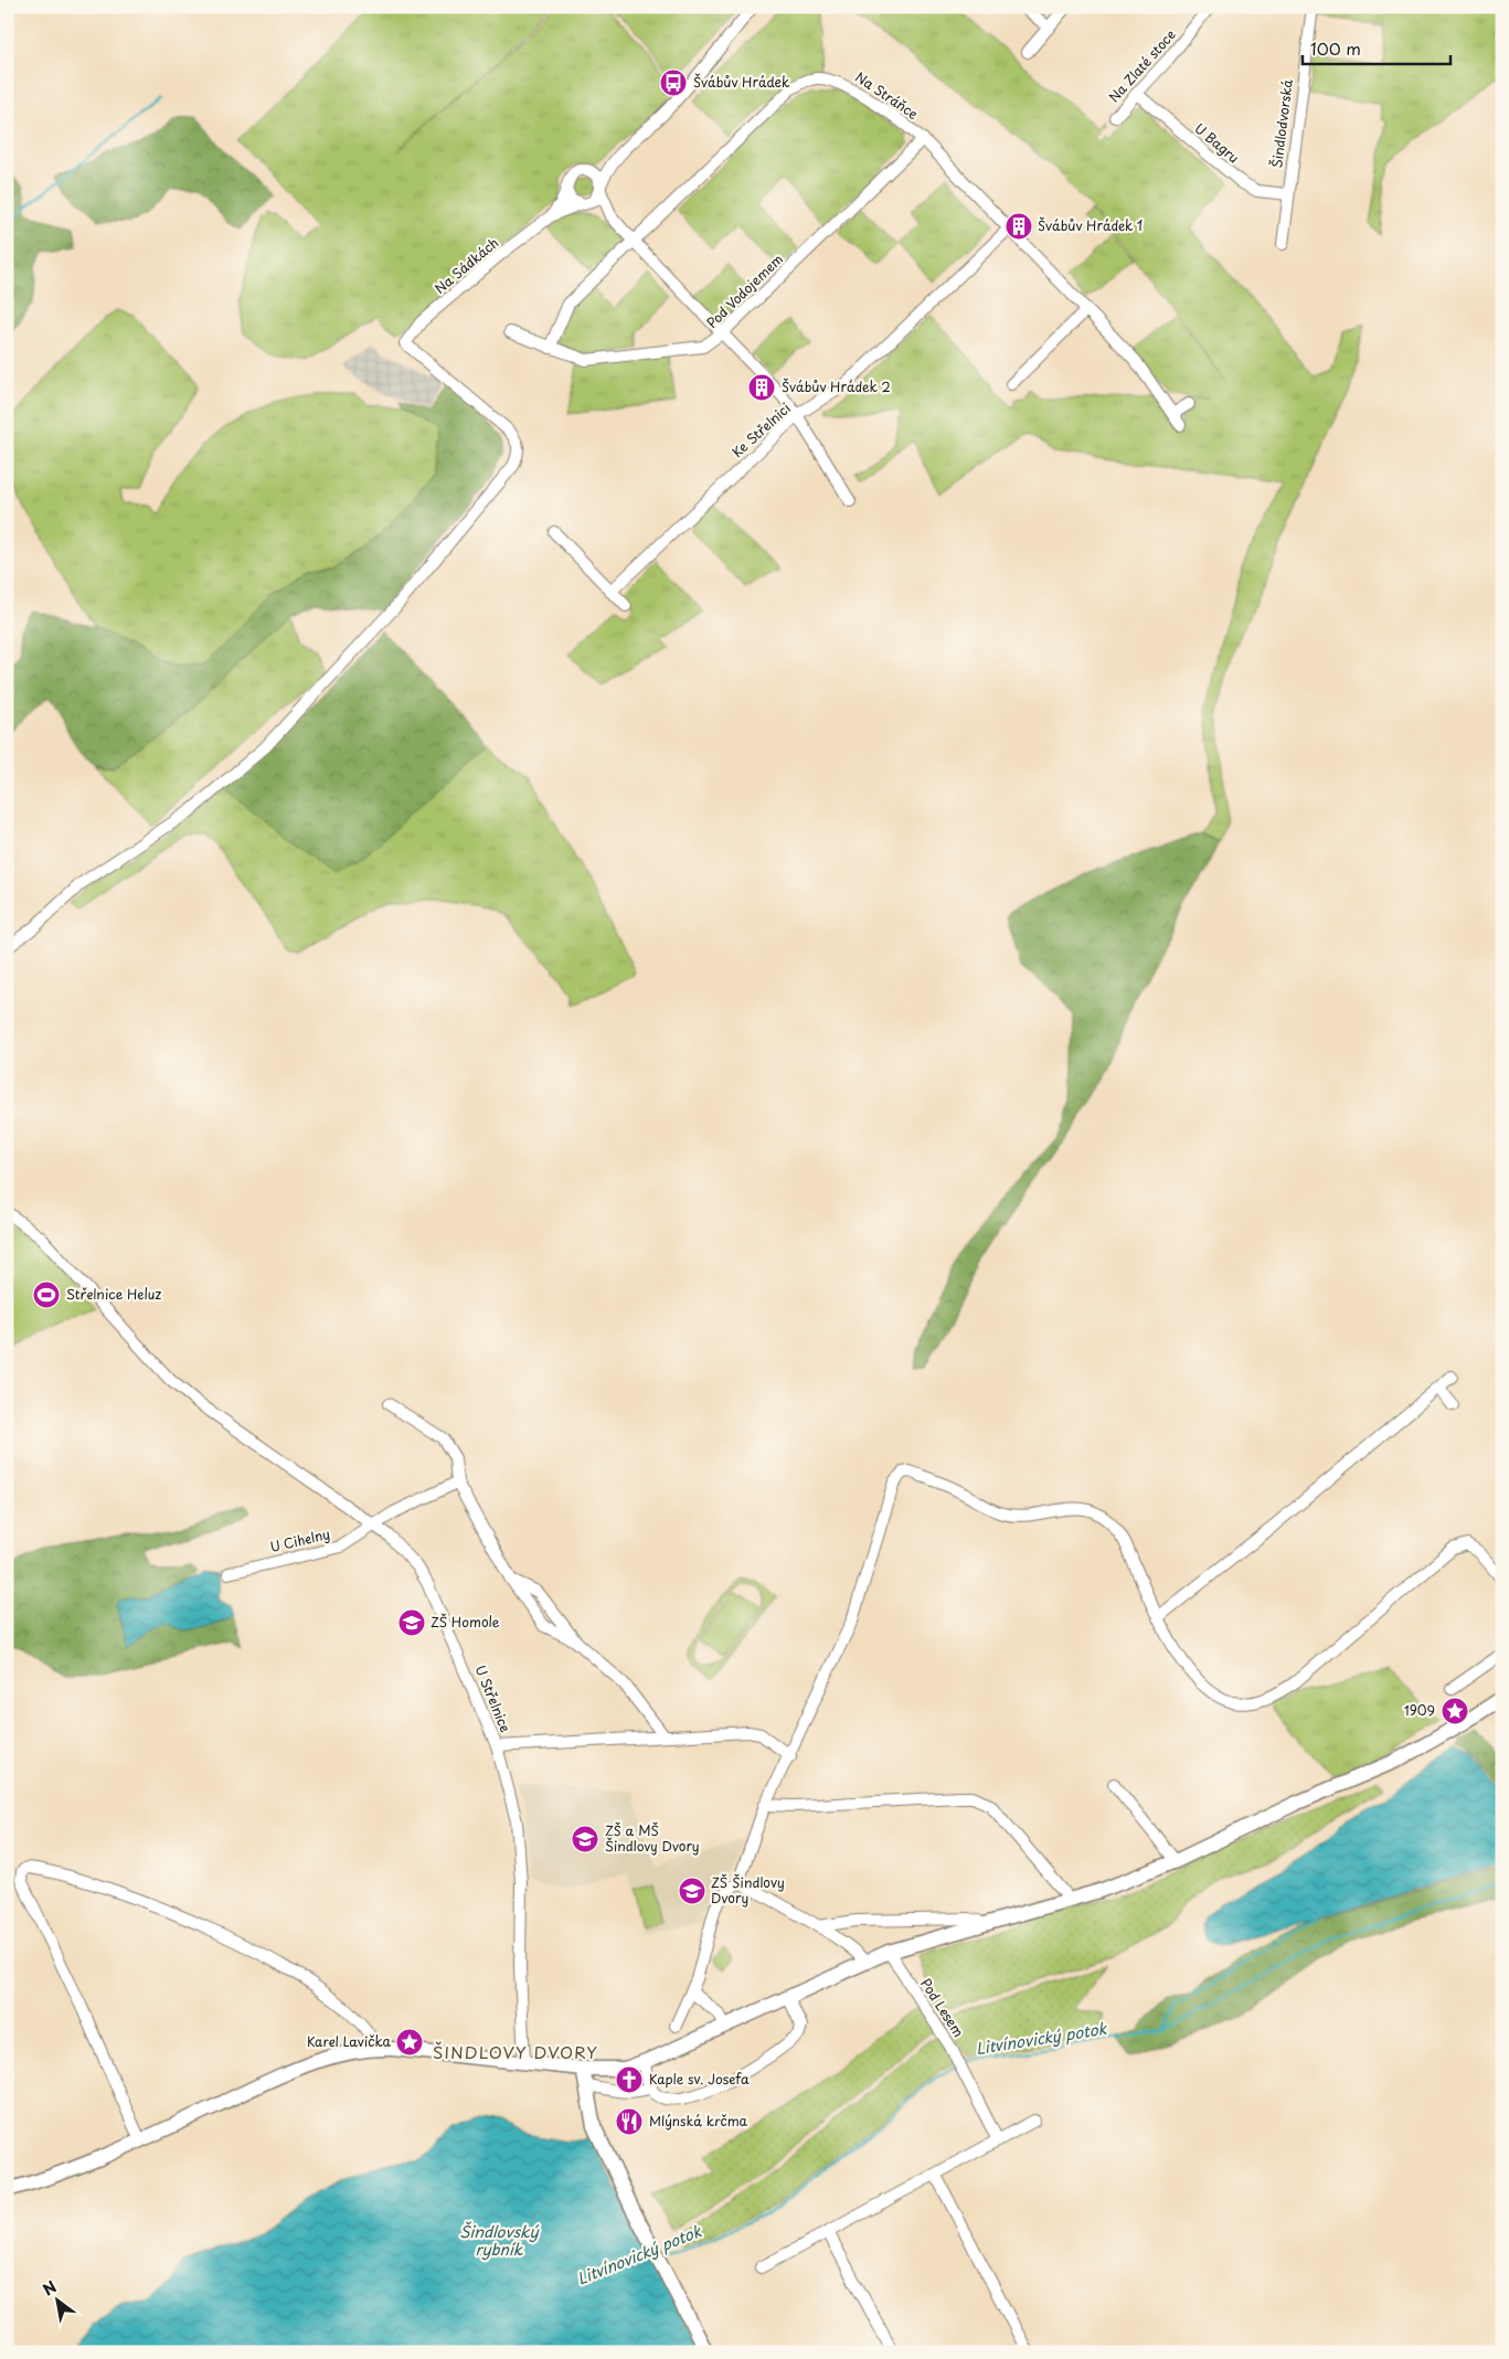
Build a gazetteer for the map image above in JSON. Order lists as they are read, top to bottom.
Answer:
{
  "streets": {
    "street": [
      "Na Zlaté stoce",
      "Na Stráňce",
      "Šindlodvorská",
      "U Bagru",
      "Na Sádkách",
      "Pod Vodojemem",
      "Ke Střelnici",
      "U Cihelny",
      "U Střelnice",
      "Pod Lesem"
    ]
  },
  "crossings": [
    ["Na Zlaté stoce", "U Bagru"],
    ["Na Stráňce", "Pod Vodojemem"],
    ["Na Stráňce", "Ke Střelnici"],
    ["Šindlodvorská", "U Bagru"],
    ["U Cihelny", "U Střelnice"]
  ],
  "districts": ["ŠINDLOVY DVORY"],
  "water": ["Litvínovický potok", "Šindlovský rybník"],
  "places": {
    "bus stop": ["Švábův Hrádek"],
    "building": ["Švábův Hrádek 1", "Švábův Hrádek 2"],
    "sports": ["Střelnice Heluz"],
    "school or university": ["ZŠ Homole", "ZŠ a MŠ Šindlovy Dvory", "ZŠ Šindlovy Dvory"],
    "place": ["1909", "Karel Lavička"],
    "church": ["Kaple sv. Josefa"],
    "restaurant": ["Mlýnská krčma"]
  },
  "scale_bar": "100 m",
  "north": "top left"
}
